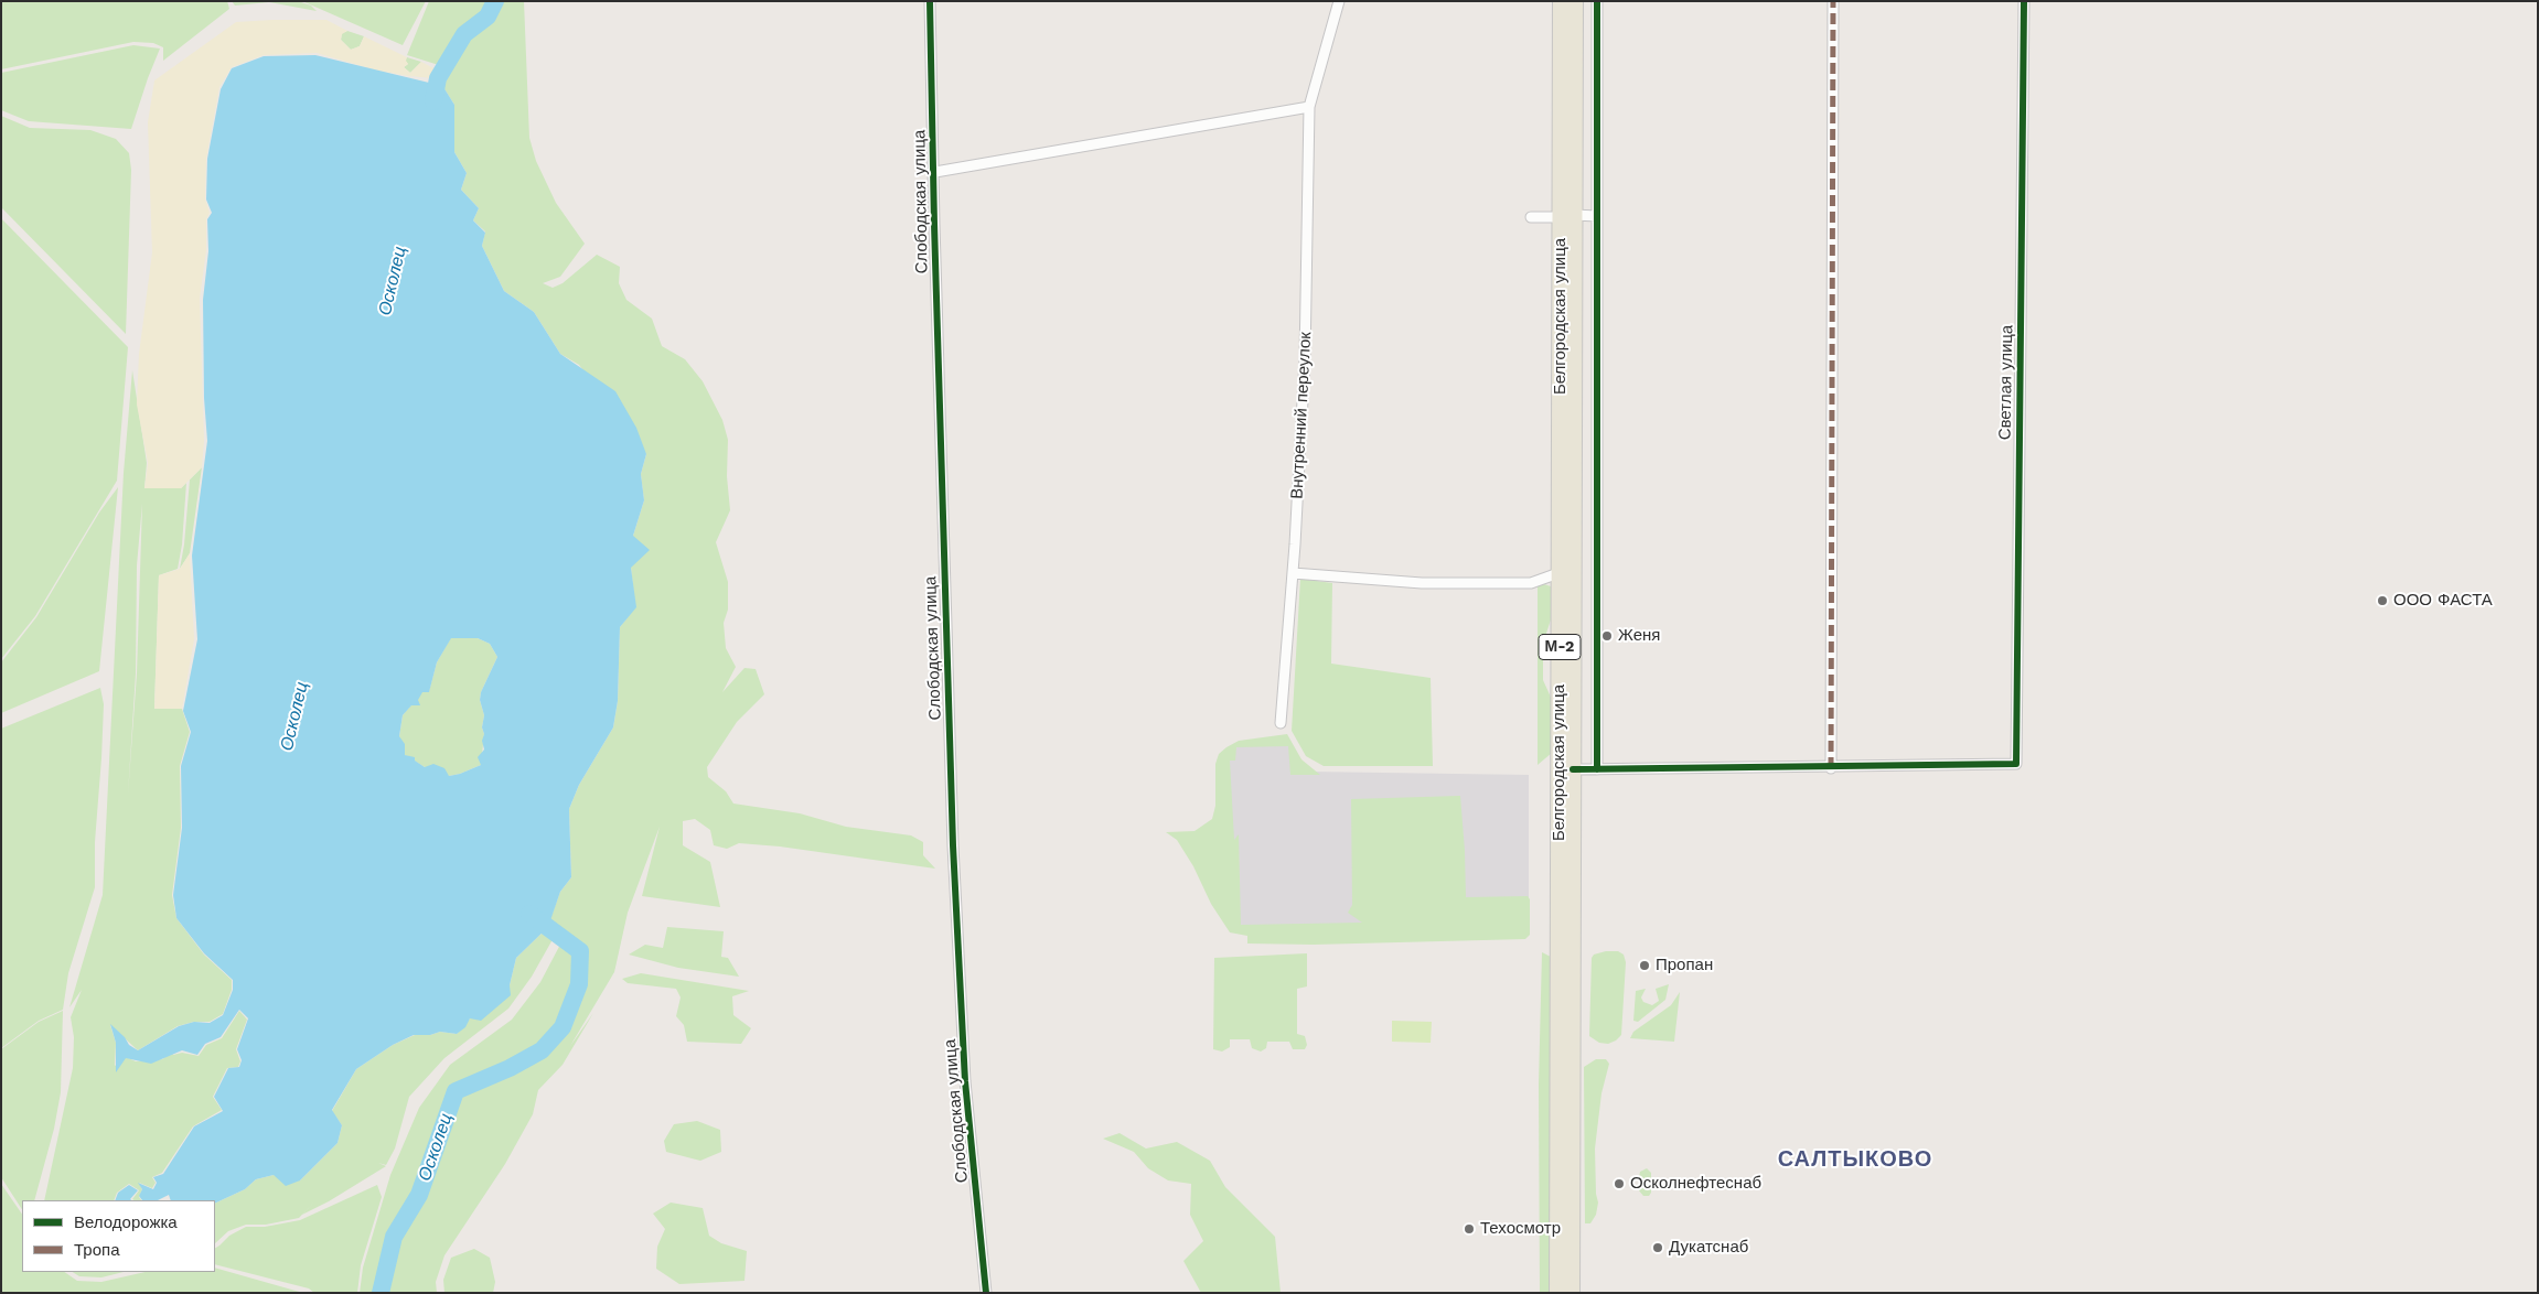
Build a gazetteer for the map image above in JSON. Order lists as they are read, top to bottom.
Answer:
{
  "streets": {
    "main road": ["Белгородская улица", "М-2"],
    "street": ["Слободская улица", "Светлая улица", "Внутренний переулок"]
  },
  "districts": ["САЛТЫКОВО"],
  "water": ["Осколец"],
  "places": [
    "ООО ФАСТА",
    "Женя",
    "Пропан",
    "Осколнефтеснаб",
    "Техосмотр",
    "Дукатснаб"
  ],
  "legend": ["Велодорожка", "Тропа"]
}
